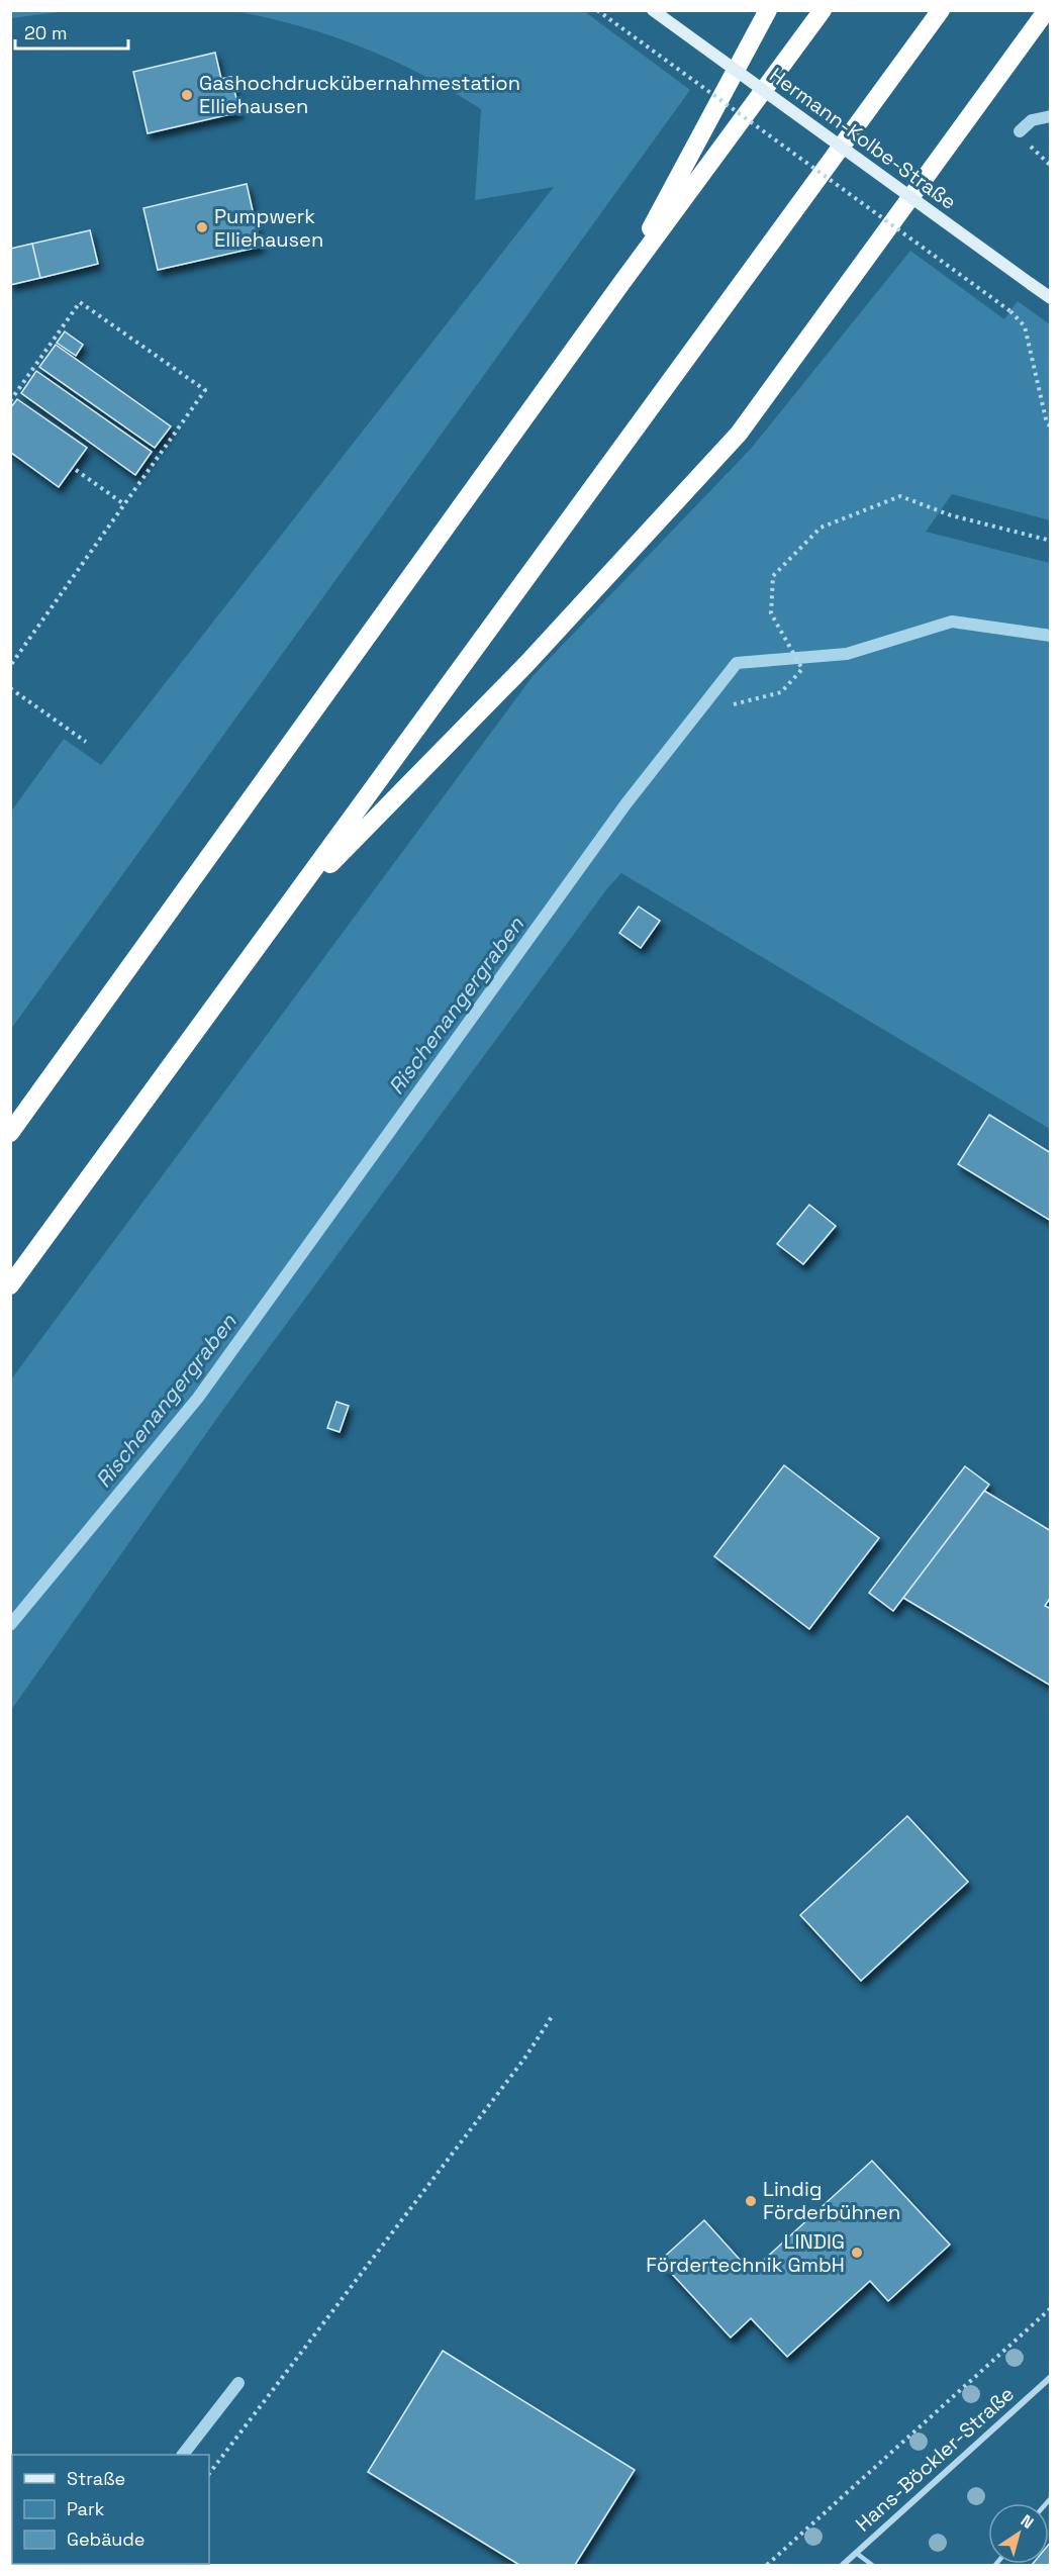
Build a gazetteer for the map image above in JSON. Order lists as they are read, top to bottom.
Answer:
{
  "streets": {
    "street": ["Hermann-Kolbe-Straße", "Hans-Böckler-Straße"]
  },
  "water": ["Rischenangergraben"],
  "places": [
    "Gashochdruckübernahmestation Elliehausen",
    "Pumpwerk Elliehausen",
    "Lindig Förderbühnen",
    "LINDIG Fördertechnik GmbH"
  ],
  "legend": ["Straße", "Park", "Gebäude"],
  "scale_bar": "20 m",
  "north": "top right"
}
